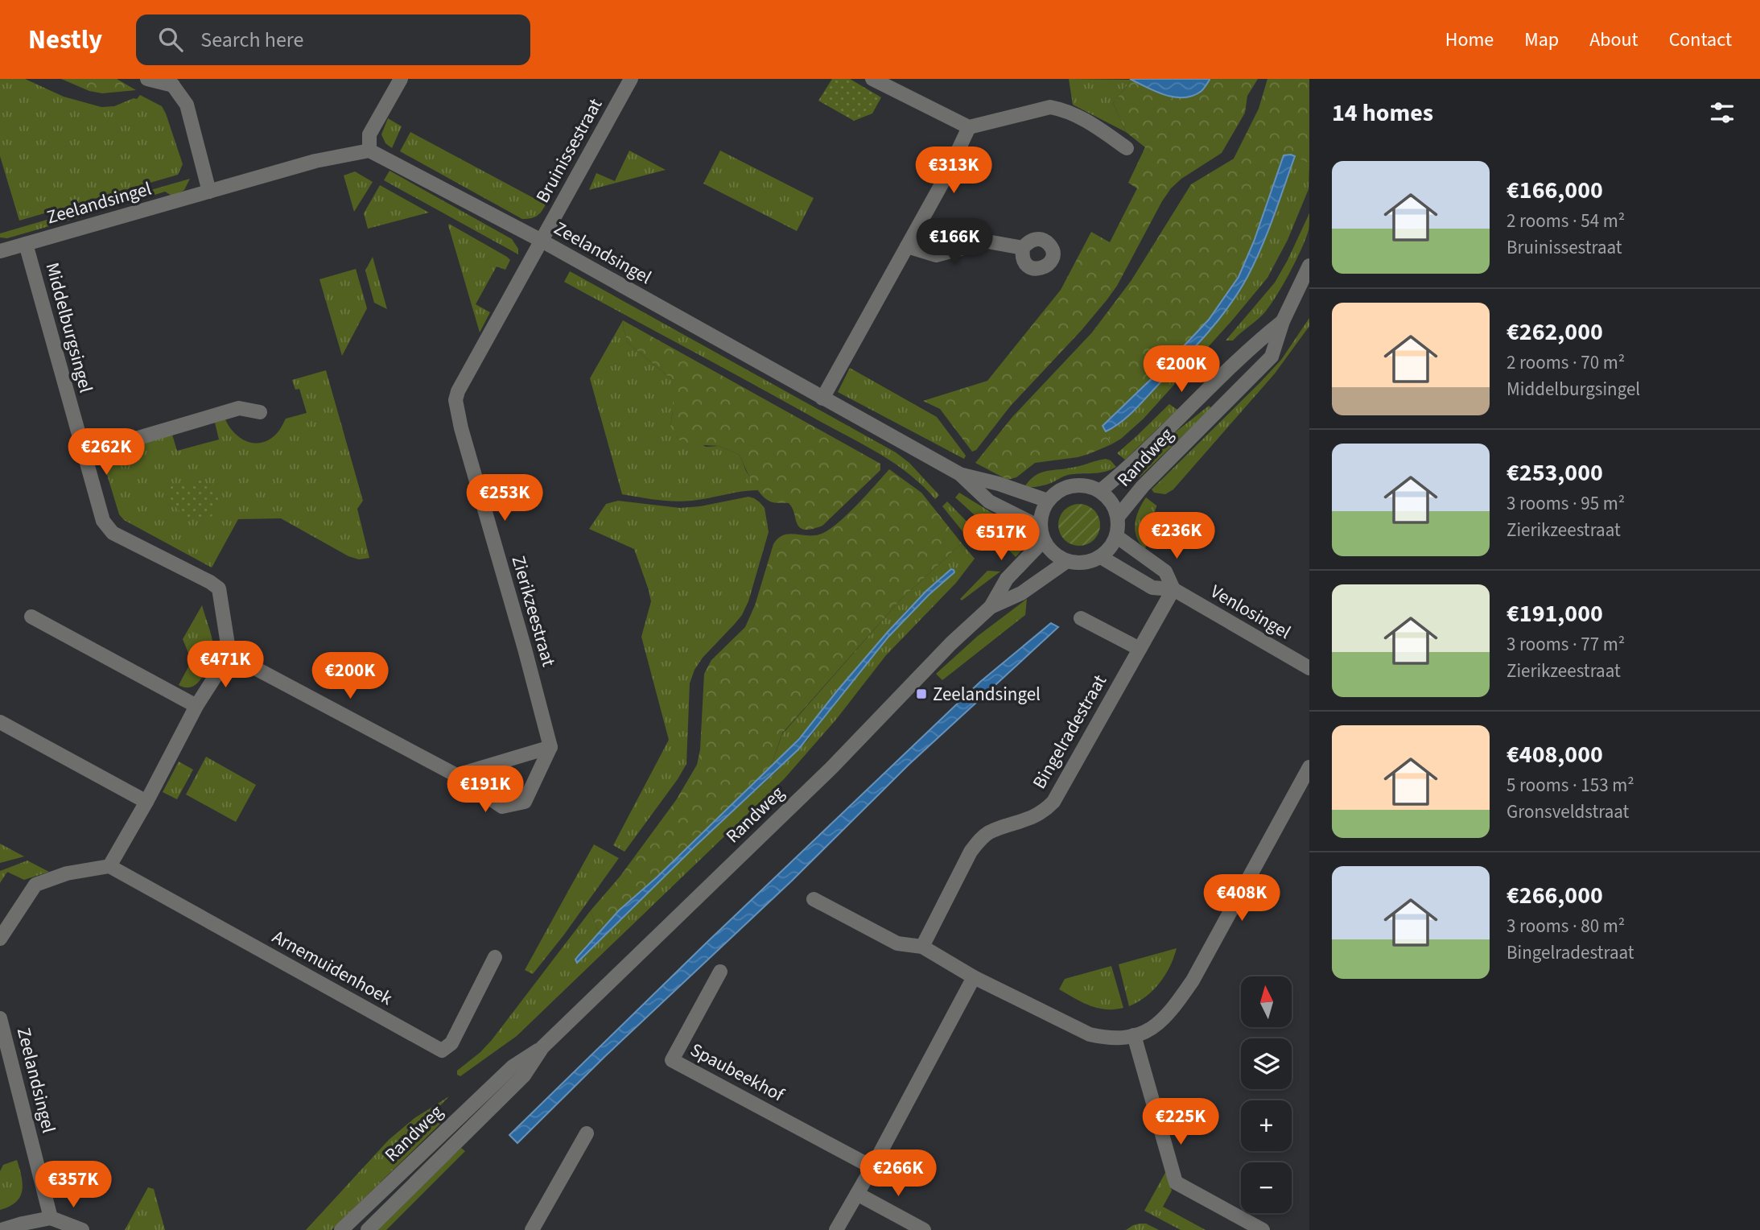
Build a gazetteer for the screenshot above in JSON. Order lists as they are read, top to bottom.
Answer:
{
  "streets": {
    "street": [
      "Bruinissestraat",
      "Zeelandsingel",
      "Middelburgsingel",
      "Randweg",
      "Zierikzeestraat",
      "Venlosingel",
      "Bingelradestraat",
      "Arnemuidenhoek",
      "Spaubeekhof"
    ]
  },
  "crossings": [
    ["Bruinissestraat", "Zeelandsingel"],
    ["Bruinissestraat", "Zierikzeestraat"],
    ["Zeelandsingel", "Middelburgsingel"],
    ["Zeelandsingel", "Randweg"],
    ["Zeelandsingel", "Zierikzeestraat"],
    ["Zeelandsingel", "Venlosingel"],
    ["Randweg", "Venlosingel"],
    ["Venlosingel", "Bingelradestraat"]
  ],
  "places": {
    "transit": ["Zeelandsingel"]
  },
  "north": "top",
  "page": {
    "header": "Nestly",
    "search": "Search here",
    "nav": [
      "Home",
      "Map",
      "About",
      "Contact"
    ],
    "heading": "14 homes",
    "price": [
      "€313K",
      "€166K",
      "€200K",
      "€262K",
      "€253K",
      "€236K",
      "€517K",
      "€471K",
      "€200K",
      "€191K",
      "€408K",
      "€225K",
      "€266K",
      "€357K"
    ],
    "list": [
      {
        "name": "€166,000",
        "note": "2 rooms · 54 m² · Bruinissestraat"
      },
      {
        "name": "€262,000",
        "note": "2 rooms · 70 m² · Middelburgsingel"
      },
      {
        "name": "€253,000",
        "note": "3 rooms · 95 m² · Zierikzeestraat"
      },
      {
        "name": "€191,000",
        "note": "3 rooms · 77 m² · Zierikzeestraat"
      },
      {
        "name": "€408,000",
        "note": "5 rooms · 153 m² · Gronsveldstraat"
      },
      {
        "name": "€266,000",
        "note": "3 rooms · 80 m² · Bingelradestraat"
      }
    ],
    "map_buttons": ["+", "−"]
  }
}
